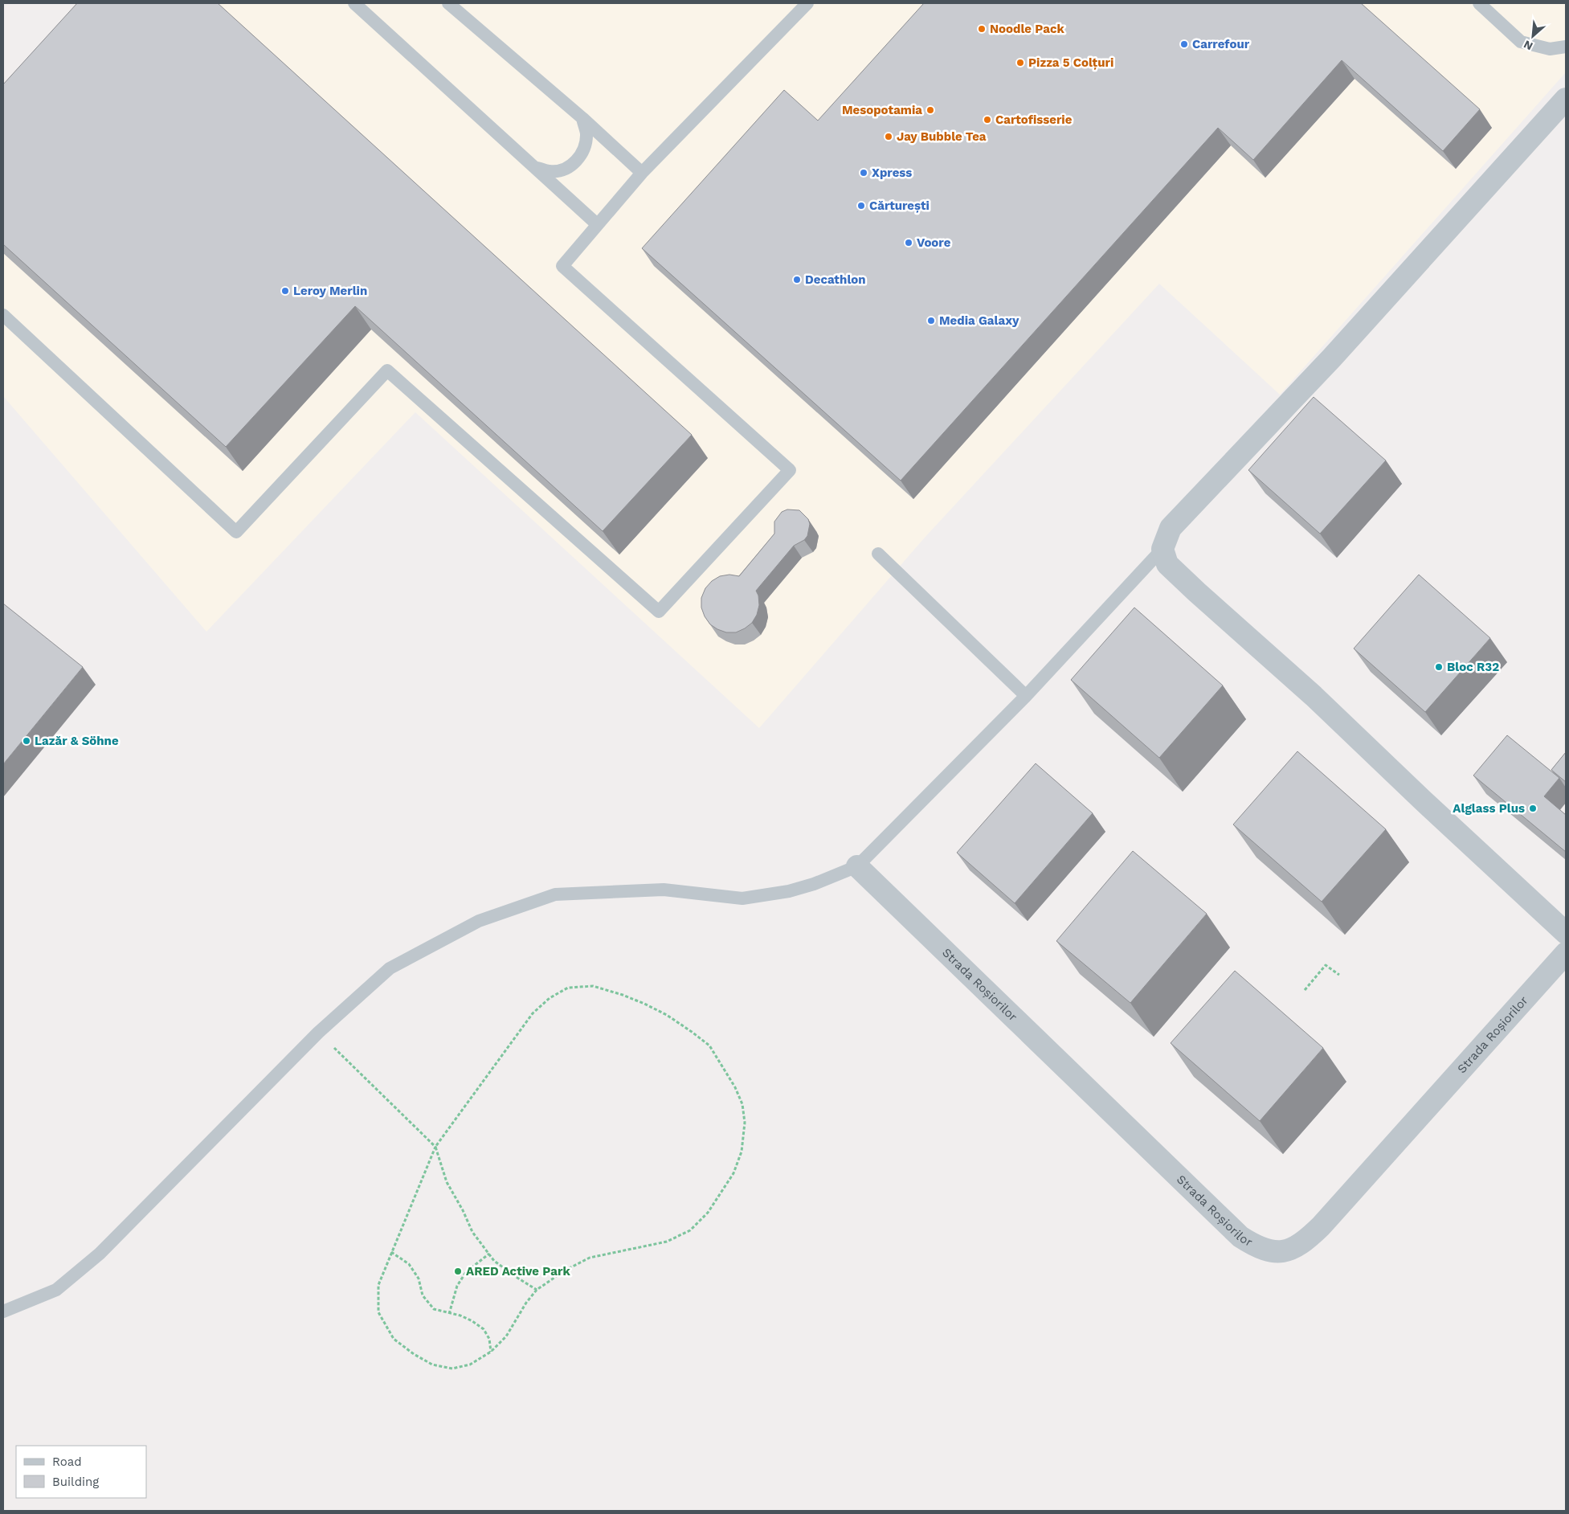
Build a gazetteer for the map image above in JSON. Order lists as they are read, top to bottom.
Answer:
{
  "streets": {
    "street": ["Strada Roșiorilor"]
  },
  "places": [
    "Noodle Pack",
    "Carrefour",
    "Pizza 5 Colțuri",
    "Mesopotamia",
    "Cartofisserie",
    "Jay Bubble Tea",
    "Xpress",
    "Cărturești",
    "Voore",
    "Decathlon",
    "Leroy Merlin",
    "Media Galaxy",
    "Bloc R32",
    "Lazăr & Söhne",
    "Alglass Plus",
    "ARED Active Park"
  ],
  "legend": ["Road", "Building"],
  "north": "bottom left"
}
